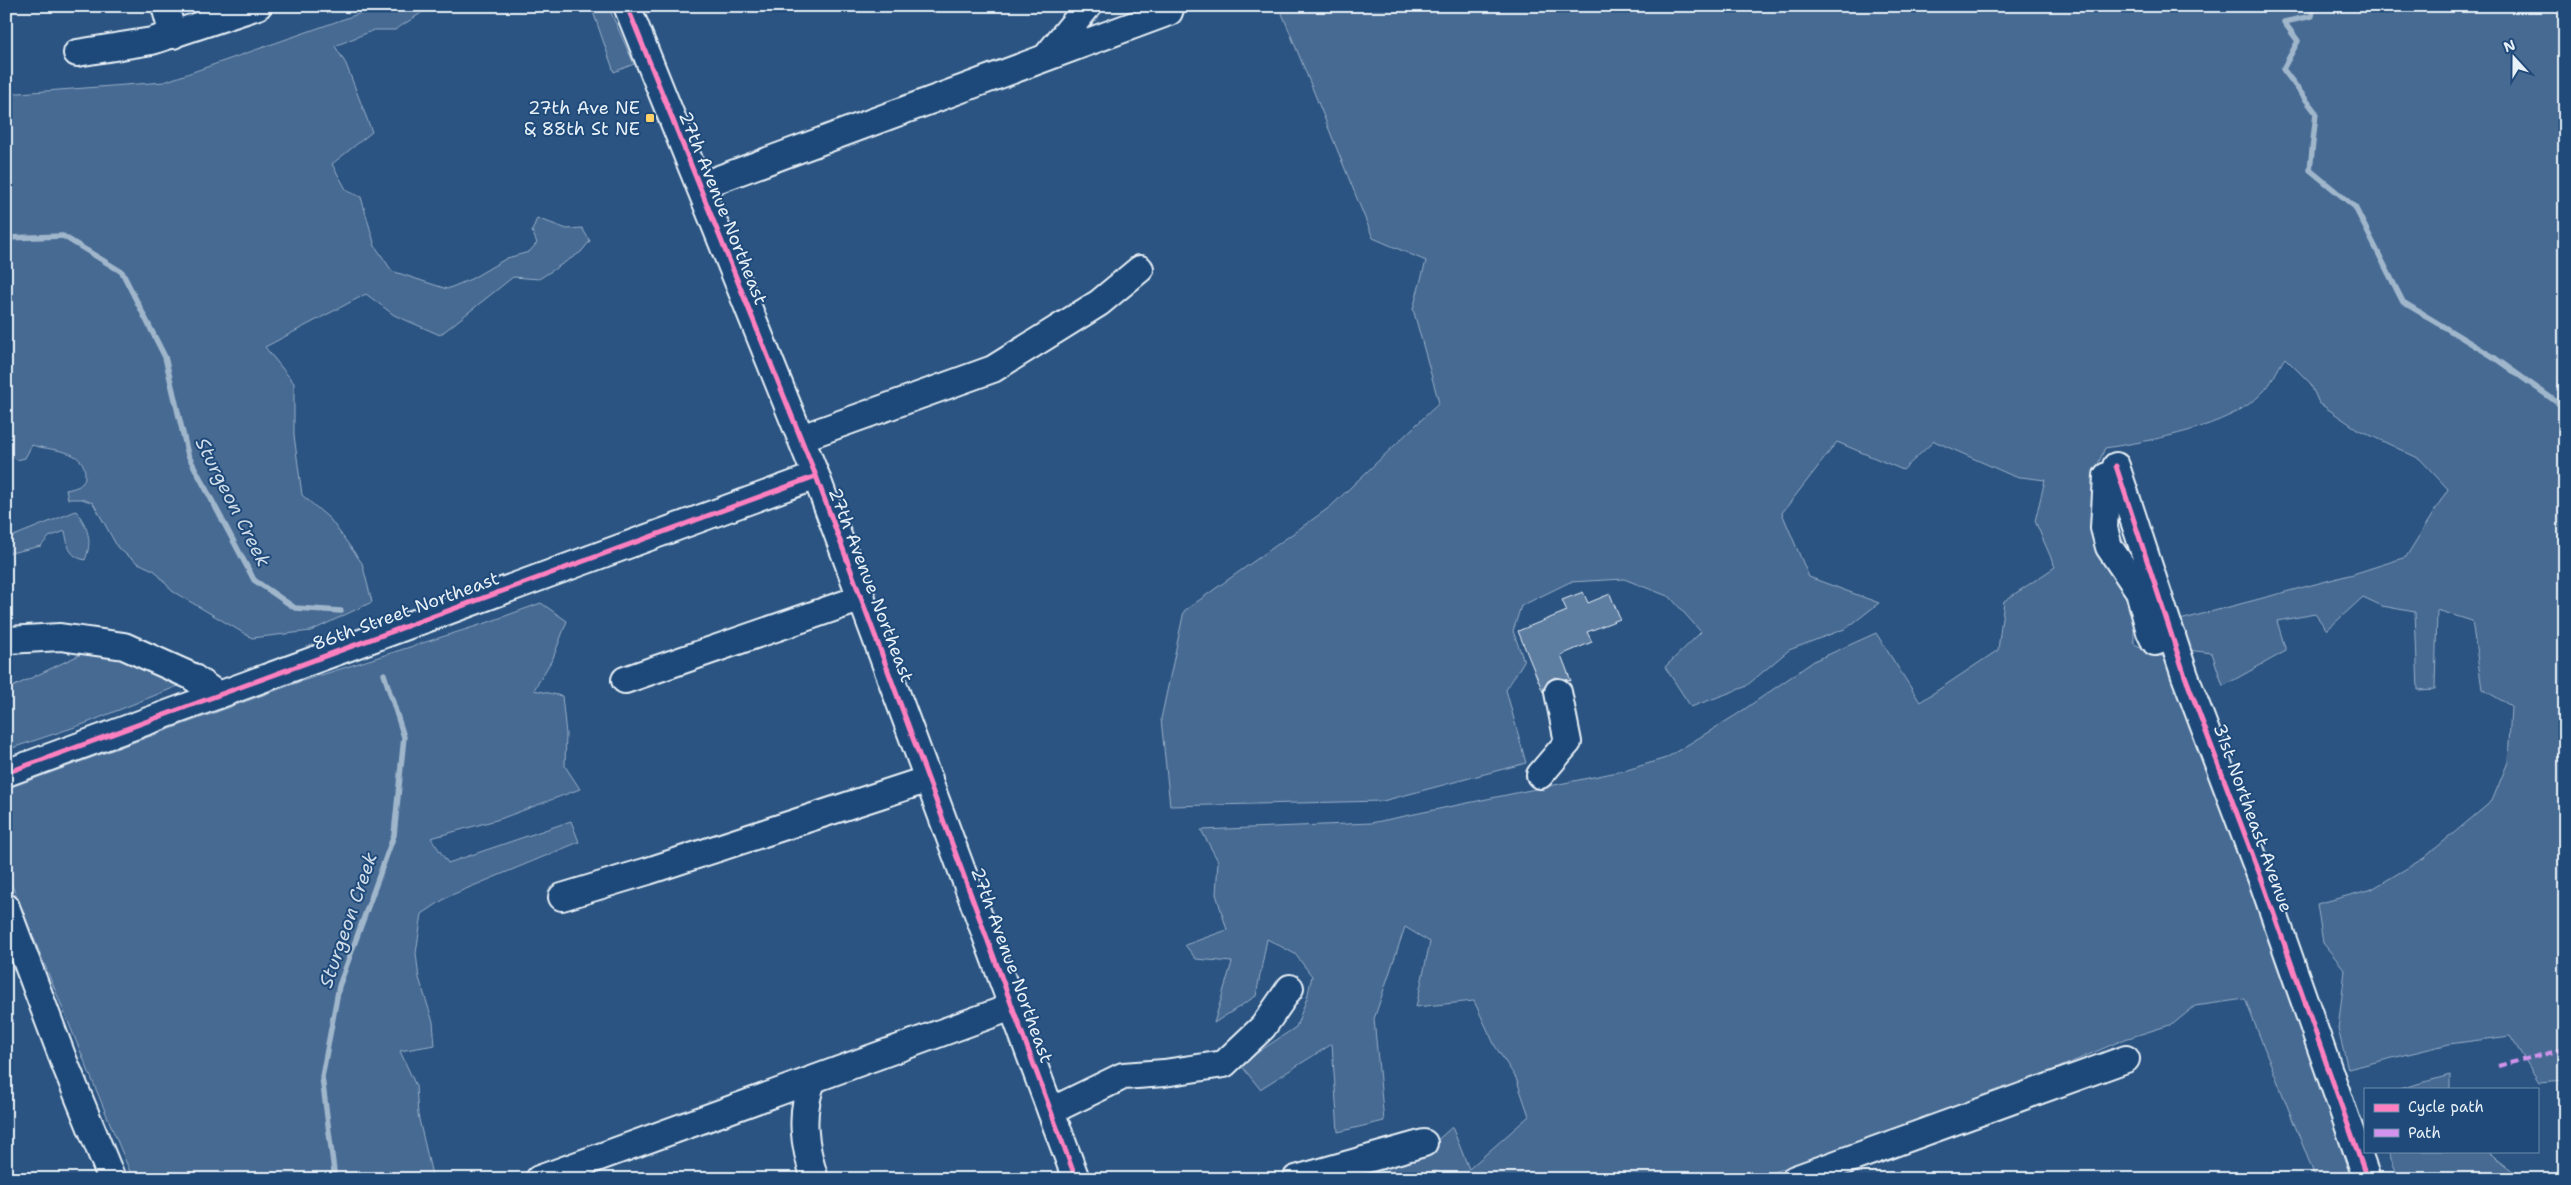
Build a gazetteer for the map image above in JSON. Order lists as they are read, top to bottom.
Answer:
{
  "streets": {
    "street": ["27th Avenue Northeast", "86th Street Northeast", "31st Northeast Avenue"]
  },
  "crossings": [
    ["27th Avenue Northeast", "86th Street Northeast"]
  ],
  "water": ["Sturgeon Creek"],
  "places": {
    "transit": ["27th Ave NE & 88th St NE"]
  },
  "legend": ["Cycle path", "Path"],
  "north": "top"
}
